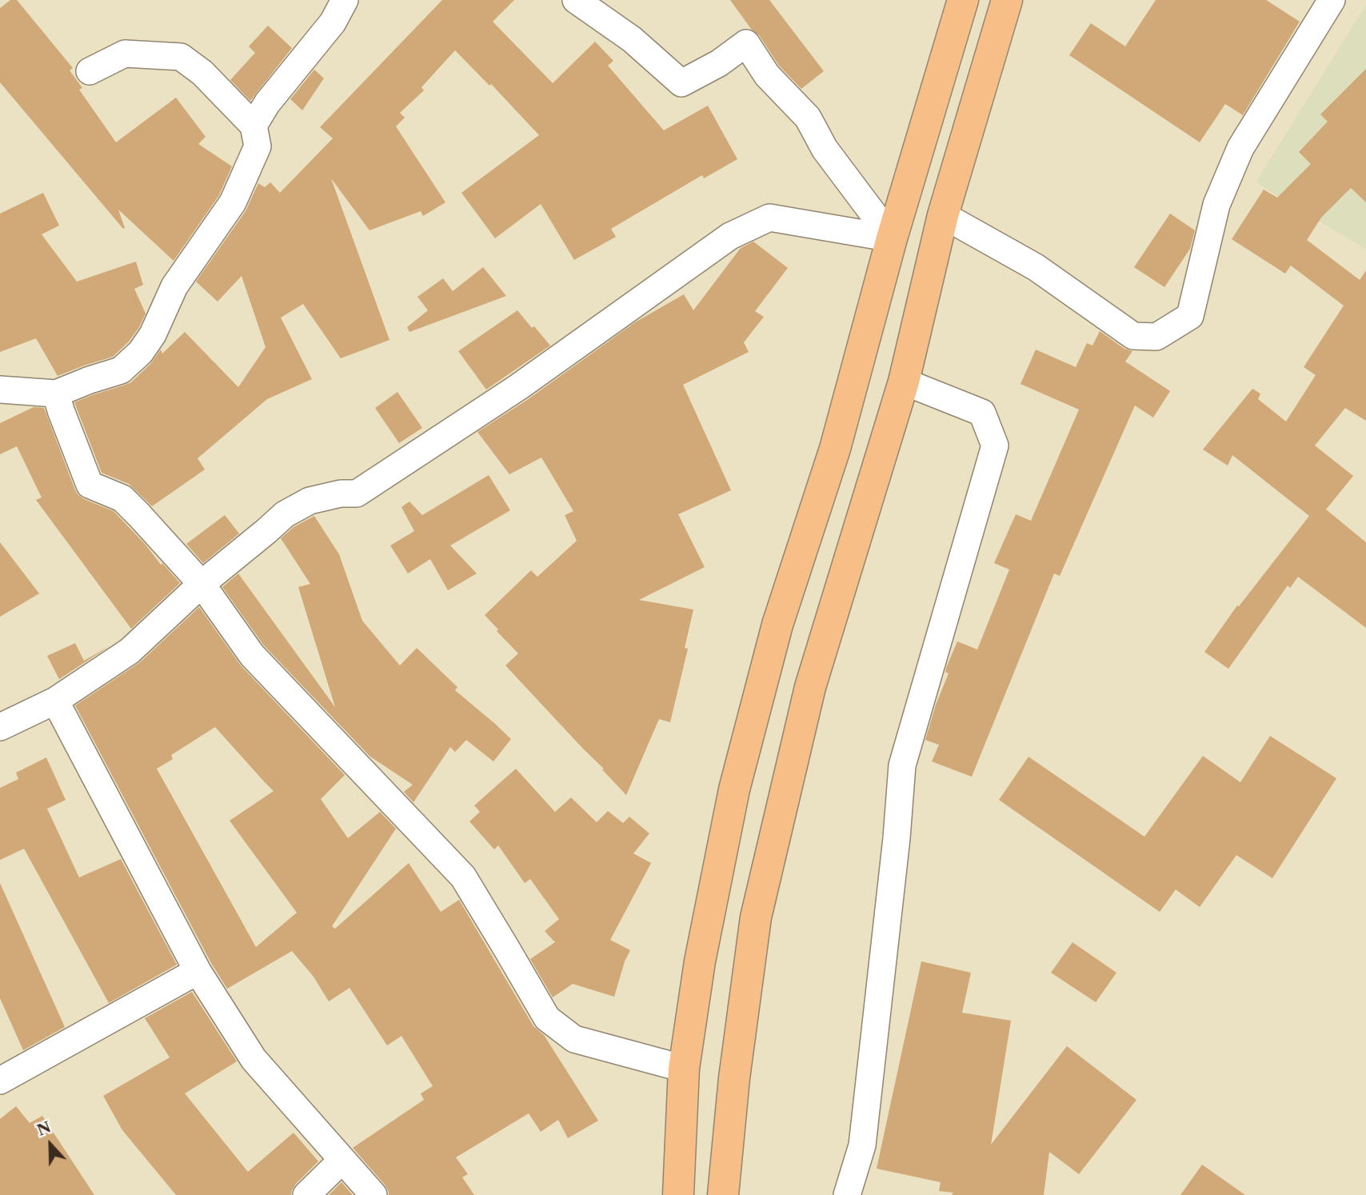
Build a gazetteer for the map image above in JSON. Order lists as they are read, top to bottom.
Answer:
{
  "north": "top"
}
